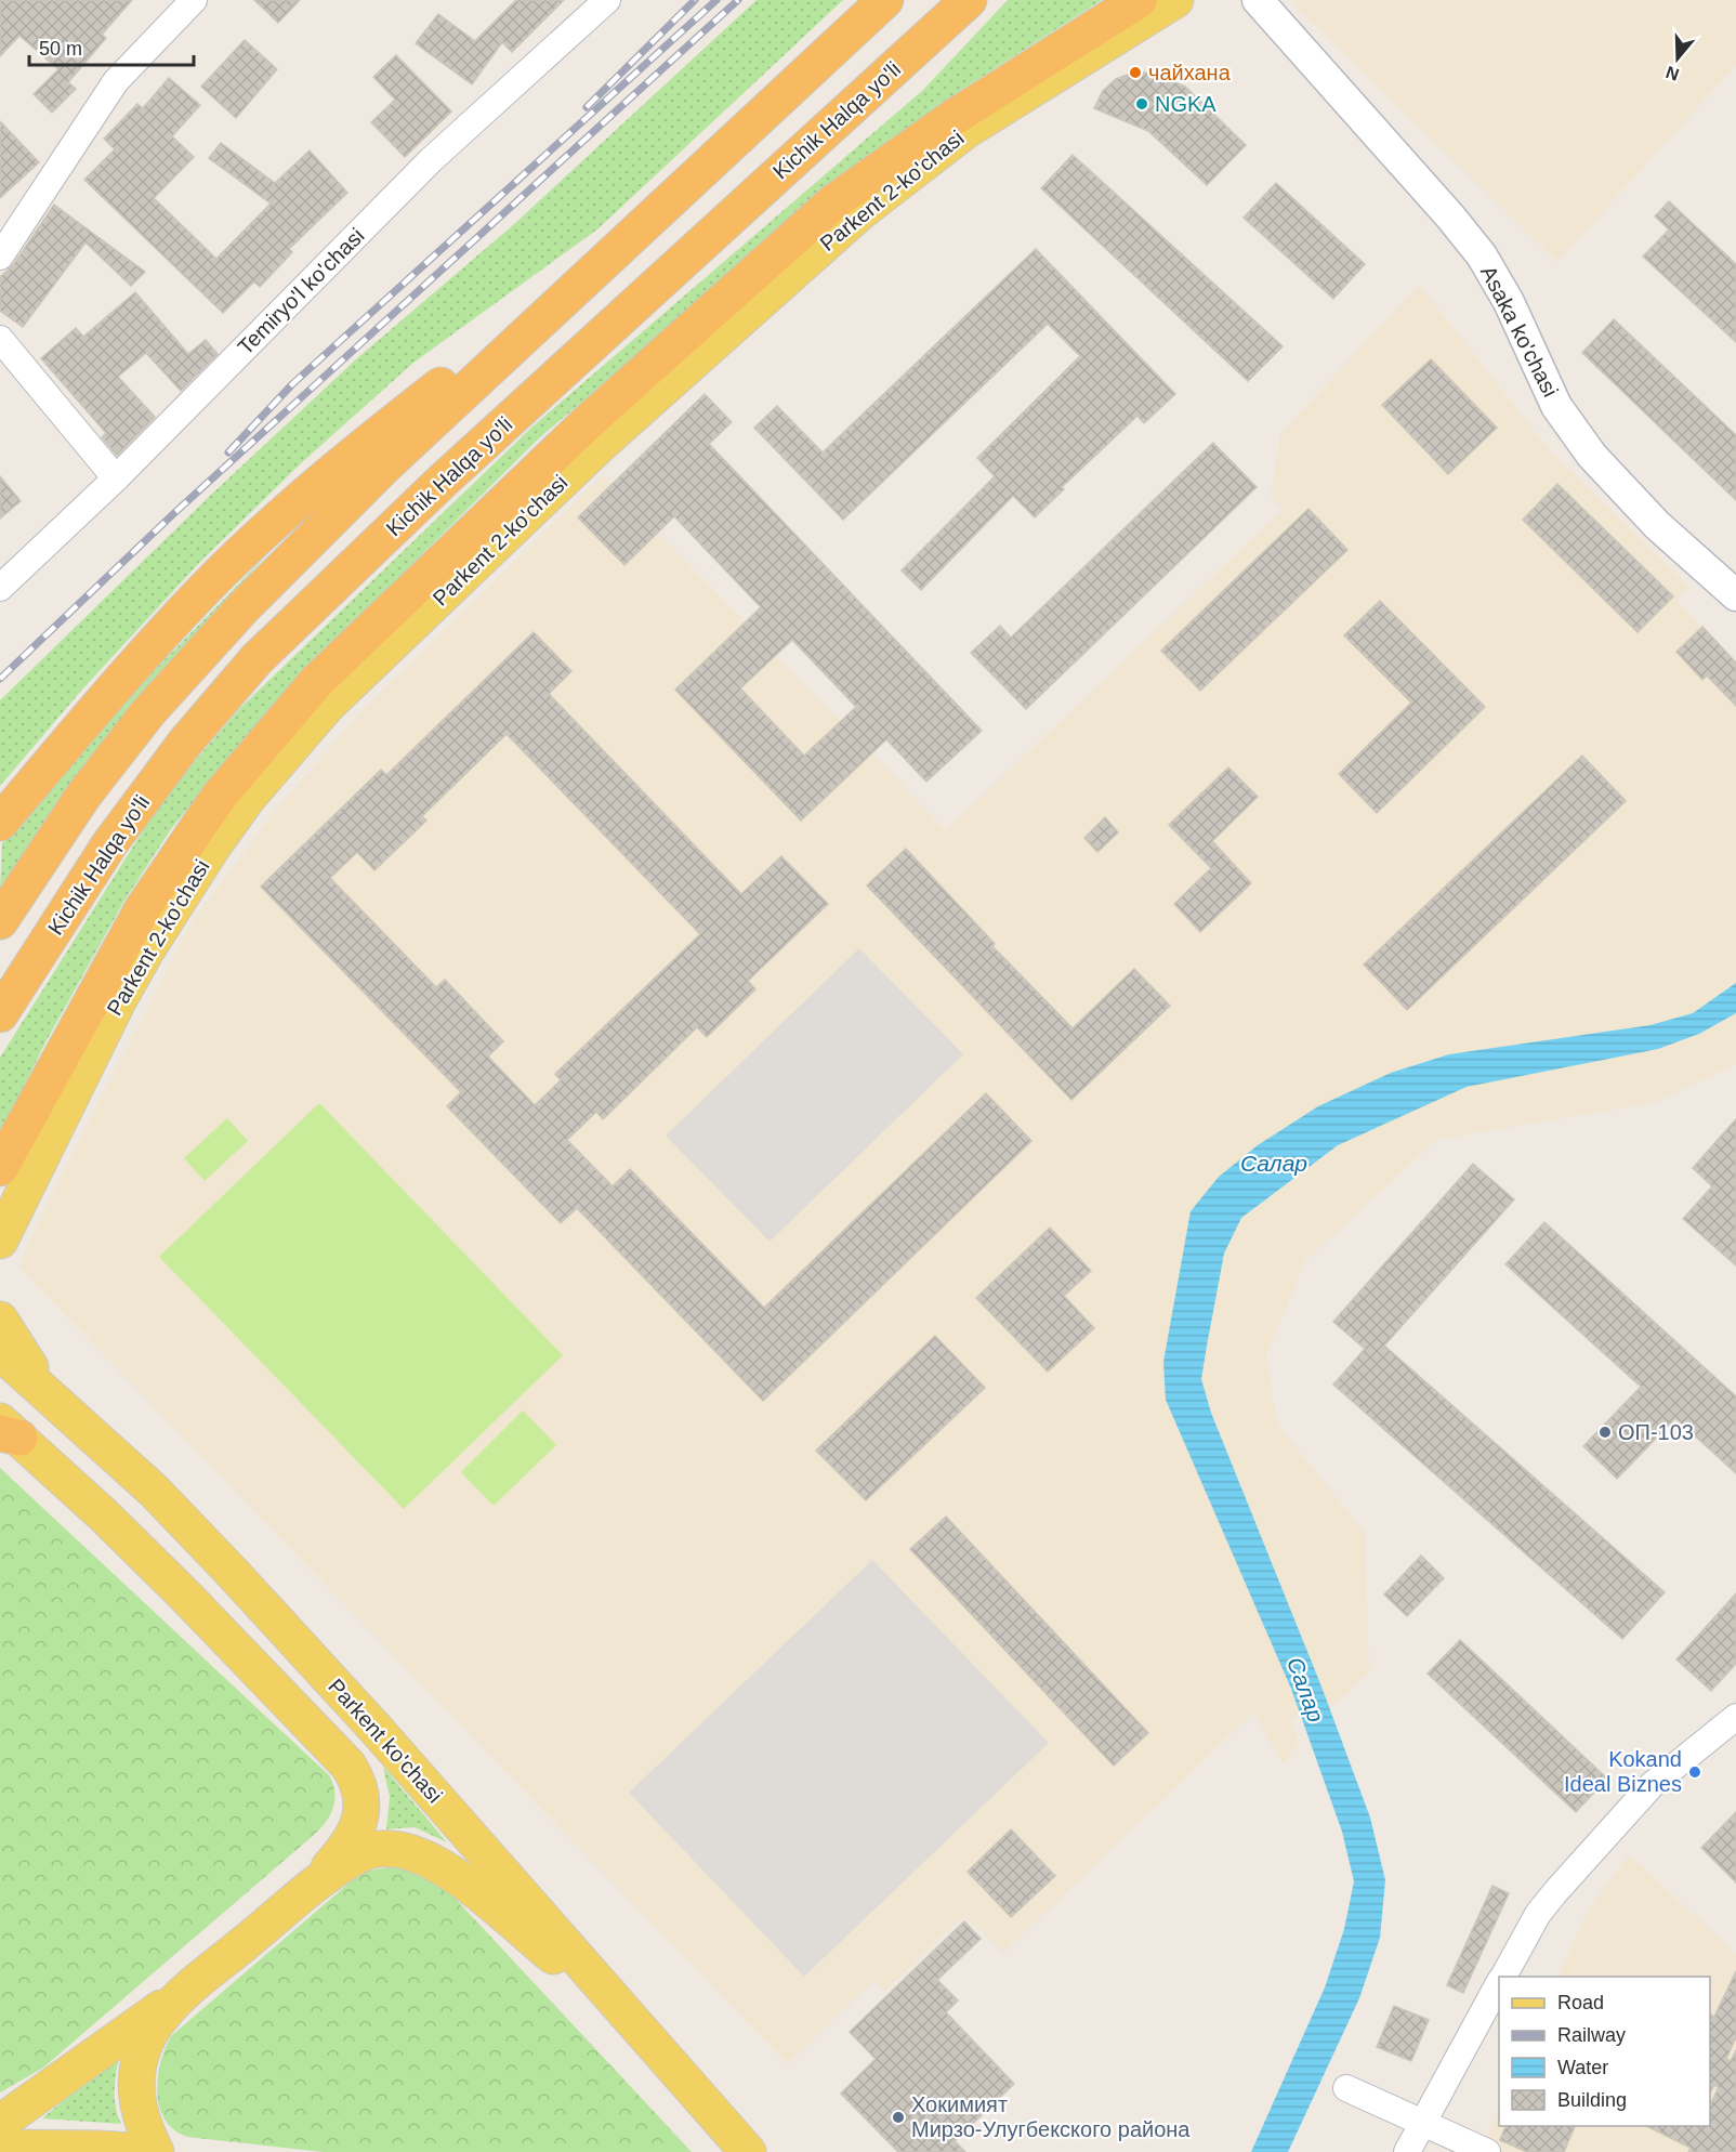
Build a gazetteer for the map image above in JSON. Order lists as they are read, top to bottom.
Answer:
{
  "streets": {
    "highway": ["Kichik Halqa yo'li"],
    "main road": ["Parkent 2-ko'chasi", "Parkent ko'chasi"],
    "street": ["Temiryo'l ko'chasi", "Asaka ko'chasi"]
  },
  "water": ["Салар"],
  "places": [
    "чайхана",
    "NGKA",
    "ОП-103",
    "Kokand Ideal Biznes",
    "Хокимият Мирзо-Улугбекского района"
  ],
  "legend": [
    "Road",
    "Railway",
    "Water",
    "Building"
  ],
  "scale_bar": "50 m",
  "north": "bottom"
}
